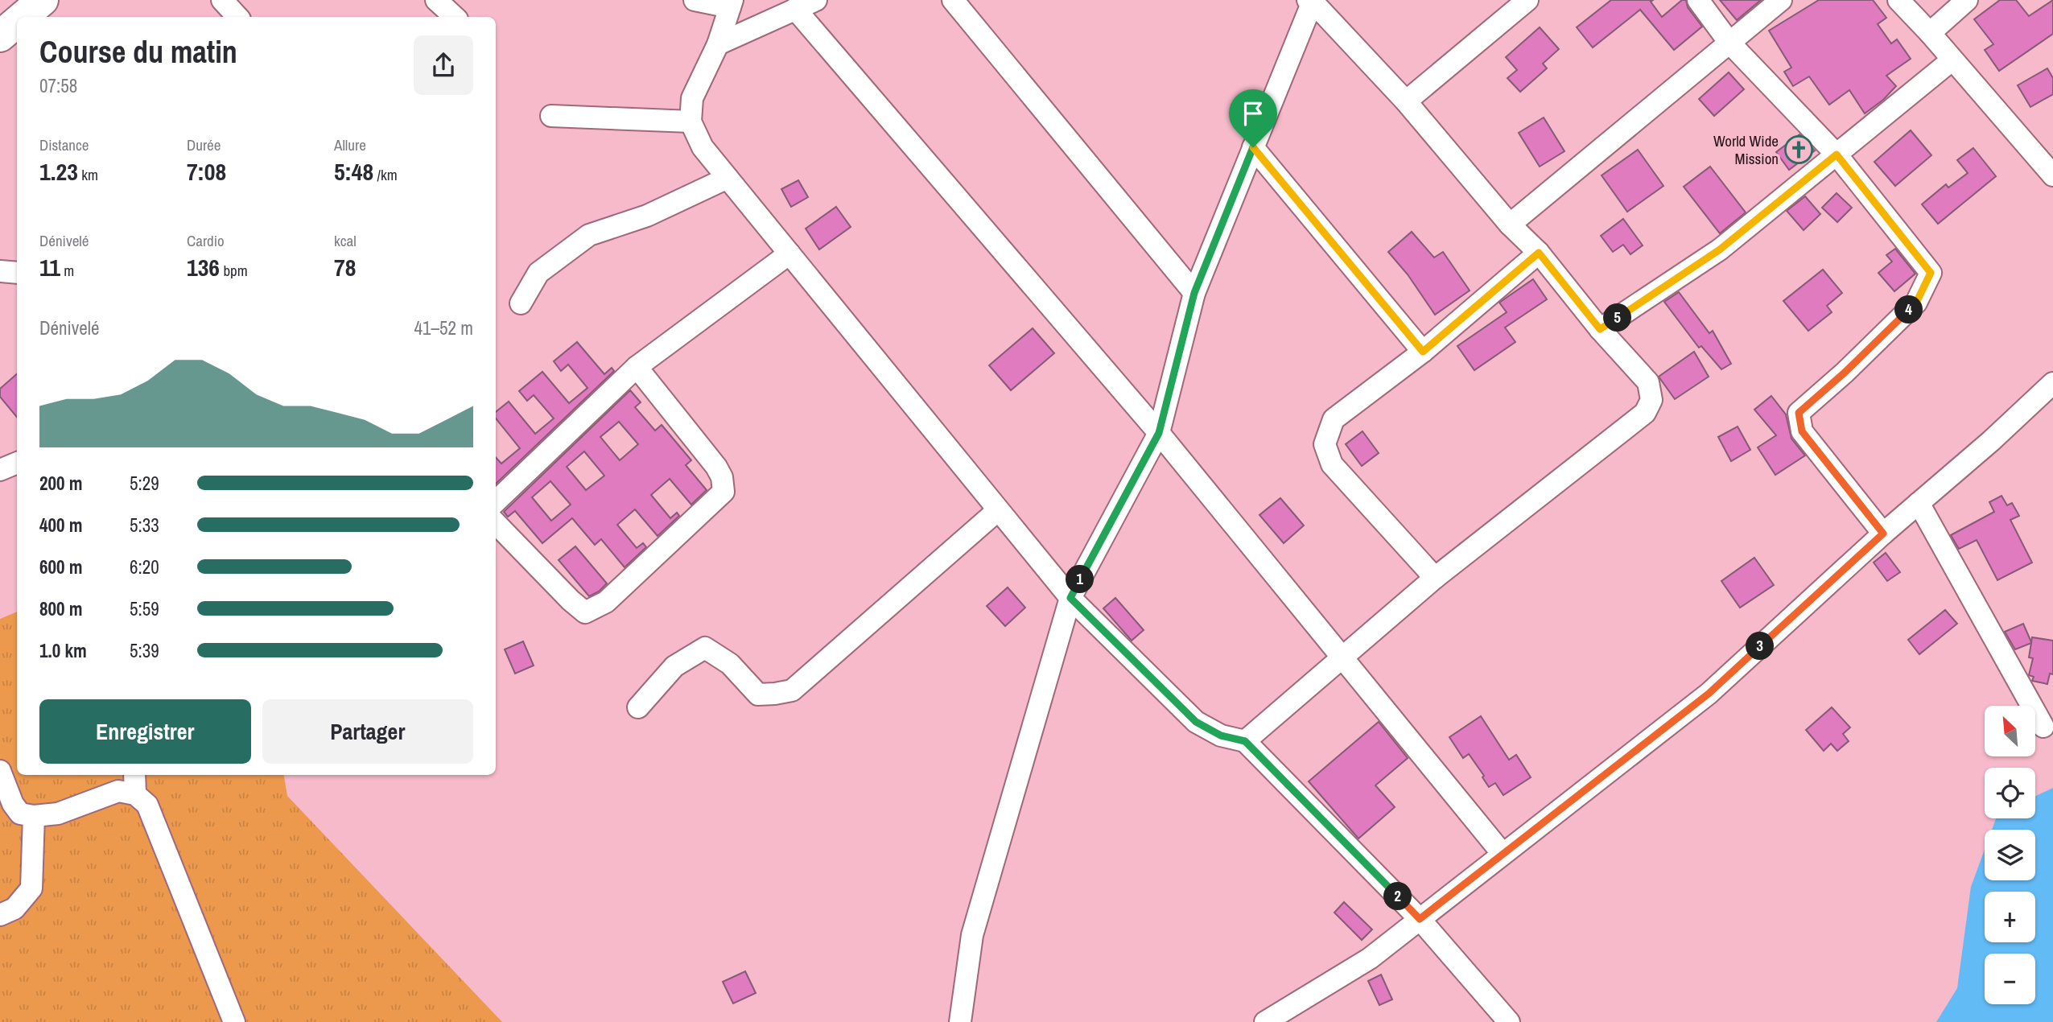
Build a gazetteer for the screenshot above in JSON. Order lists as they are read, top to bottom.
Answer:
{
  "places": {
    "church": ["World Wide Mission"]
  },
  "north": "top left",
  "page": {
    "heading": ["Course du matin", "07:58"],
    "stats": [
      ["Distance", "1.23 km"],
      ["Durée", "7:08"],
      ["Allure", "5:48 /km"],
      ["Dénivelé", "11 m"],
      ["Cardio", "136 bpm"],
      ["kcal", "78"]
    ],
    "pins": [
      "4",
      "5",
      "1",
      "3",
      "2"
    ],
    "chart": ["Dénivelé", "41–52 m"],
    "list": [
      {
        "name": "200 m",
        "note": "5:29"
      },
      {
        "name": "400 m",
        "note": "5:33"
      },
      {
        "name": "600 m",
        "note": "6:20"
      },
      {
        "name": "800 m",
        "note": "5:59"
      },
      {
        "name": "1.0 km",
        "note": "5:39"
      }
    ],
    "buttons": ["Enregistrer", "Partager"],
    "map_buttons": ["+", "−"]
  }
}
